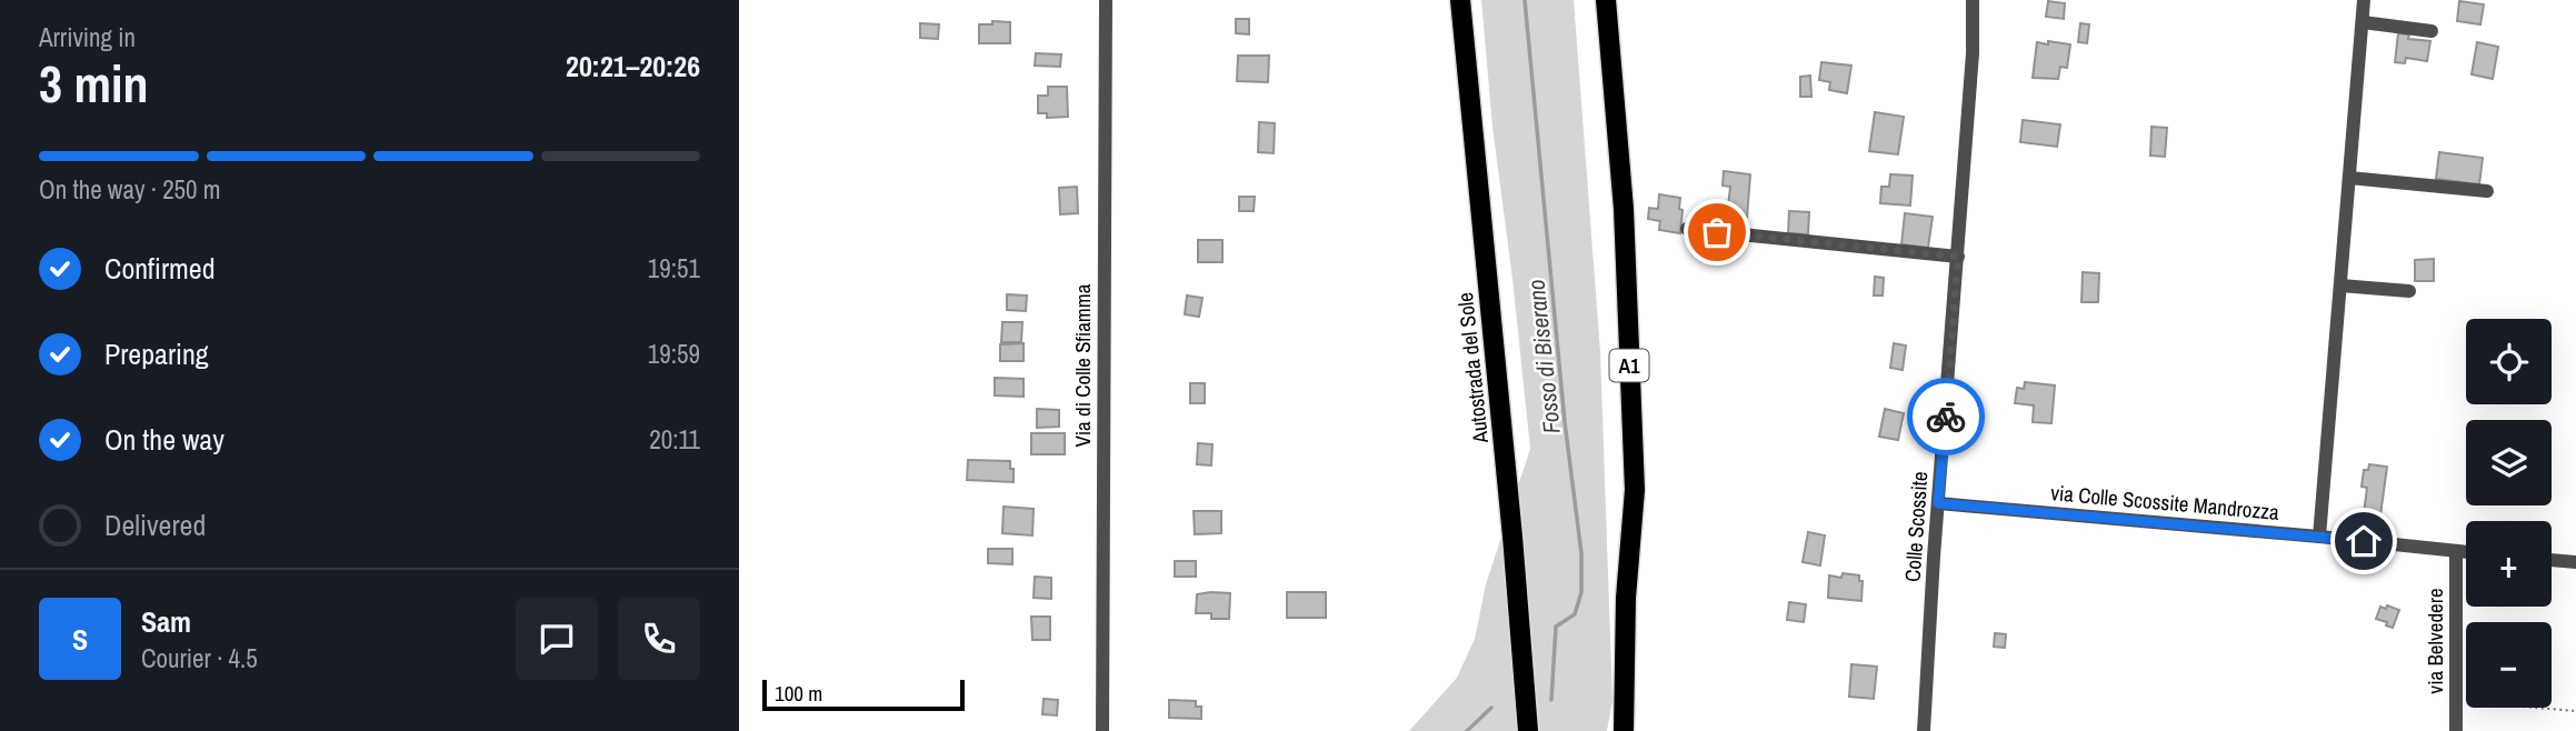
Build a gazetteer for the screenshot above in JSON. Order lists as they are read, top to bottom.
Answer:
{
  "streets": {
    "highway": ["A1", "Autostrada del Sole"],
    "street": [
      "Via di Colle Sfiamma",
      "via Colle Scossite Mandrozza",
      "Colle Scossite",
      "via Belvedere"
    ]
  },
  "crossings": [
    ["via Colle Scossite Mandrozza", "Colle Scossite"],
    ["via Colle Scossite Mandrozza", "via Belvedere"]
  ],
  "water": ["Fosso di Biserano"],
  "scale_bar": "100 m",
  "page": {
    "heading": ["3 min", "Arriving in", "20:21–20:26"],
    "panel": ["Sam", "Courier · 4.5"],
    "bar": "On the way · 250 m",
    "list": [
      ["Confirmed", "19:51"],
      ["Preparing", "19:59"],
      ["On the way", "20:11"],
      "Delivered"
    ],
    "map_buttons": ["+", "−"],
    "round": "S",
    "scale": "100 m"
  }
}
